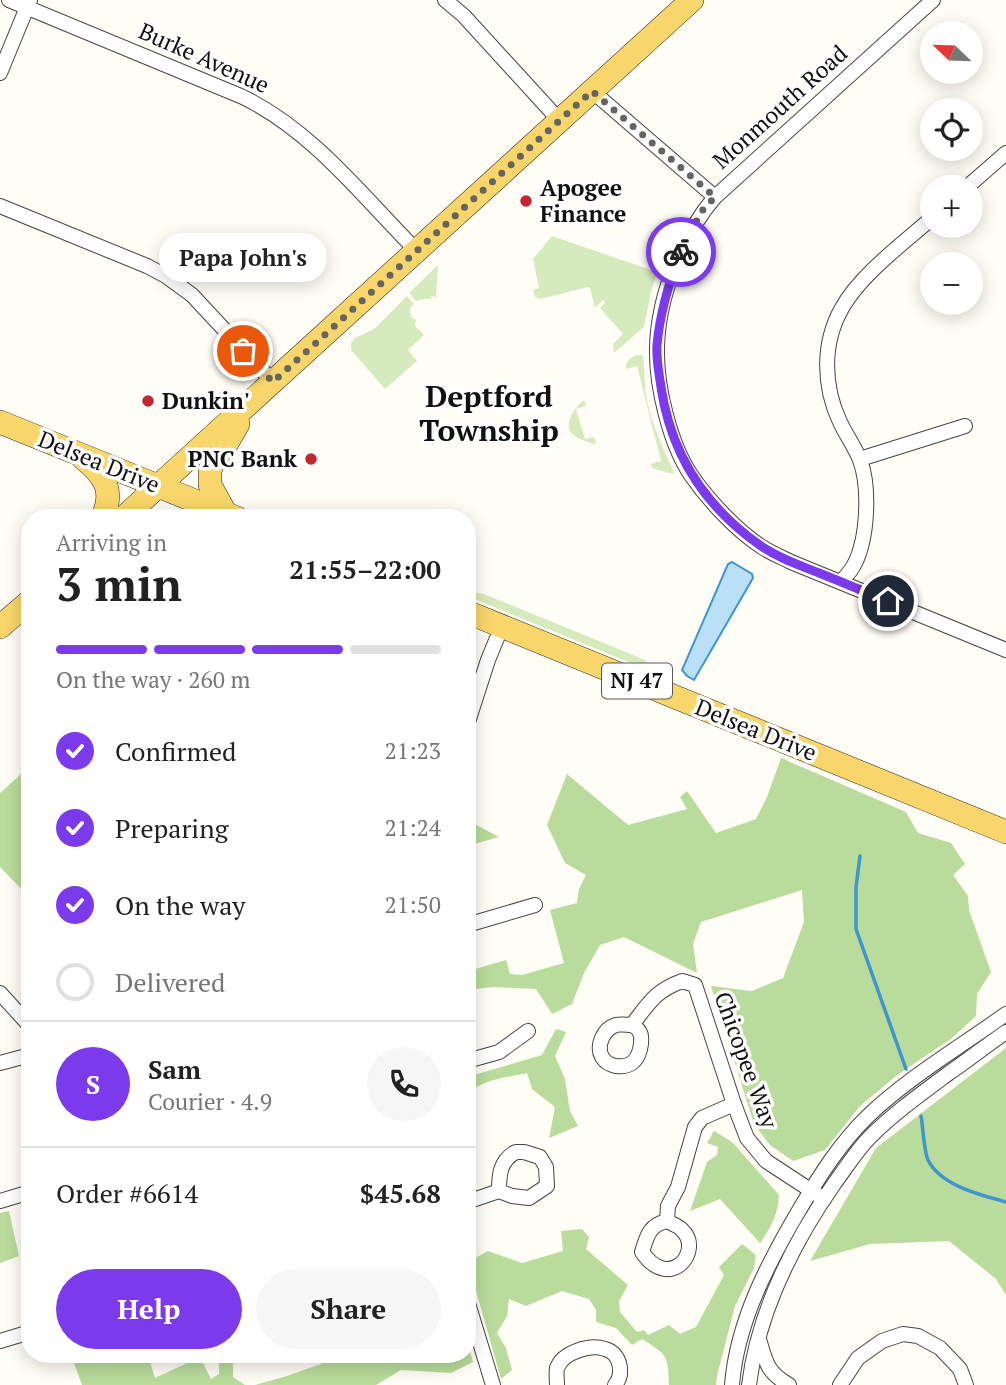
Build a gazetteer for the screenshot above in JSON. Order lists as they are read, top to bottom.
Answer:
{
  "streets": {
    "main road": ["Delsea Drive", "NJ 47"],
    "street": ["Burke Avenue", "Monmouth Road", "Chicopee Way"]
  },
  "districts": ["Deptford Township"],
  "places": [
    "Apogee Finance",
    "Papa John's",
    "Dunkin'",
    "PNC Bank"
  ],
  "north": "top left",
  "page": {
    "map_buttons": ["+", "−"],
    "bubble": "Papa John's",
    "heading": ["3 min", "Arriving in", "21:55–22:00"],
    "panel": [
      "Sam",
      "Courier · 4.9",
      "Order #6614",
      "$45.68"
    ],
    "bar": "On the way · 260 m",
    "list": [
      ["Confirmed", "21:23"],
      ["Preparing", "21:24"],
      ["On the way", "21:50"],
      "Delivered"
    ],
    "round": "S",
    "buttons": ["Help", "Share"]
  }
}
